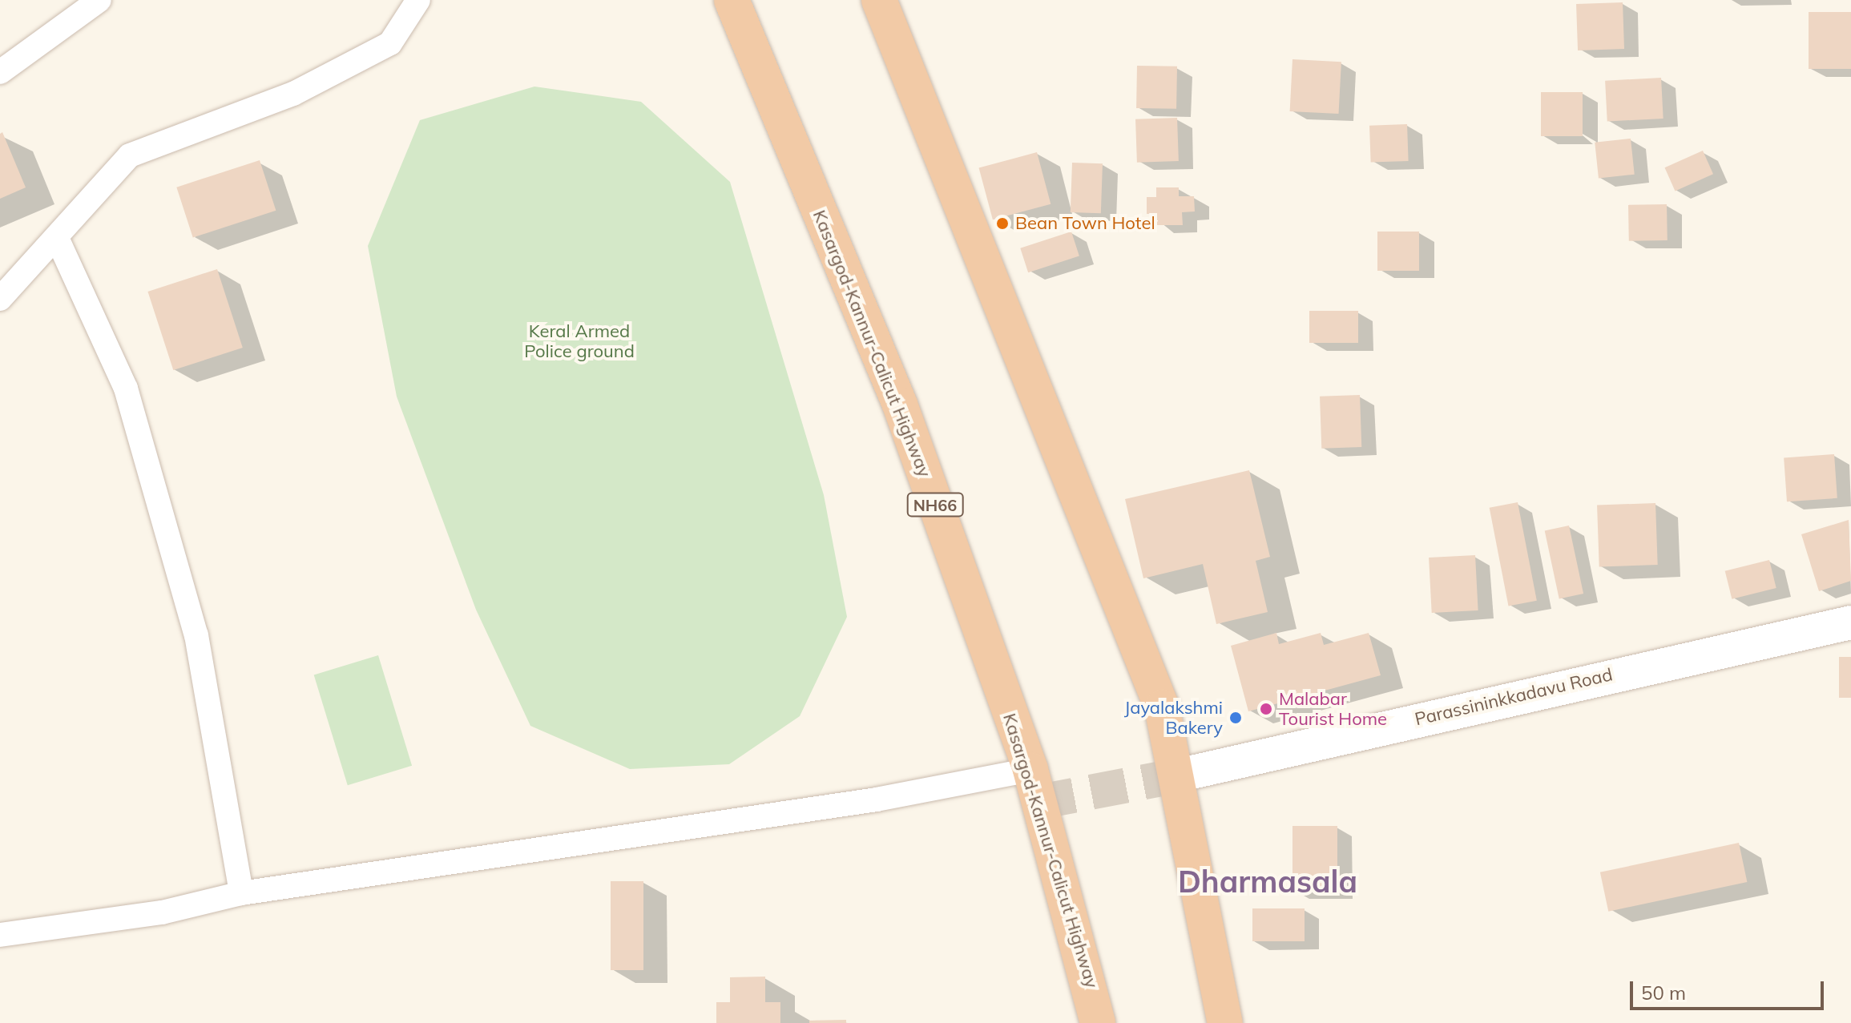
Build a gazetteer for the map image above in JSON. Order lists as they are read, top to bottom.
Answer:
{
  "streets": {
    "highway": ["Kasargod-Kannur-Calicut Highway", "NH66"],
    "main road": ["Parassininkkadavu Road"]
  },
  "districts": ["Dharmasala"],
  "parks": ["Keral Armed Police ground"],
  "places": ["Bean Town Hotel", "Malabar Tourist Home", "Jayalakshmi Bakery"],
  "scale_bar": "50 m"
}
